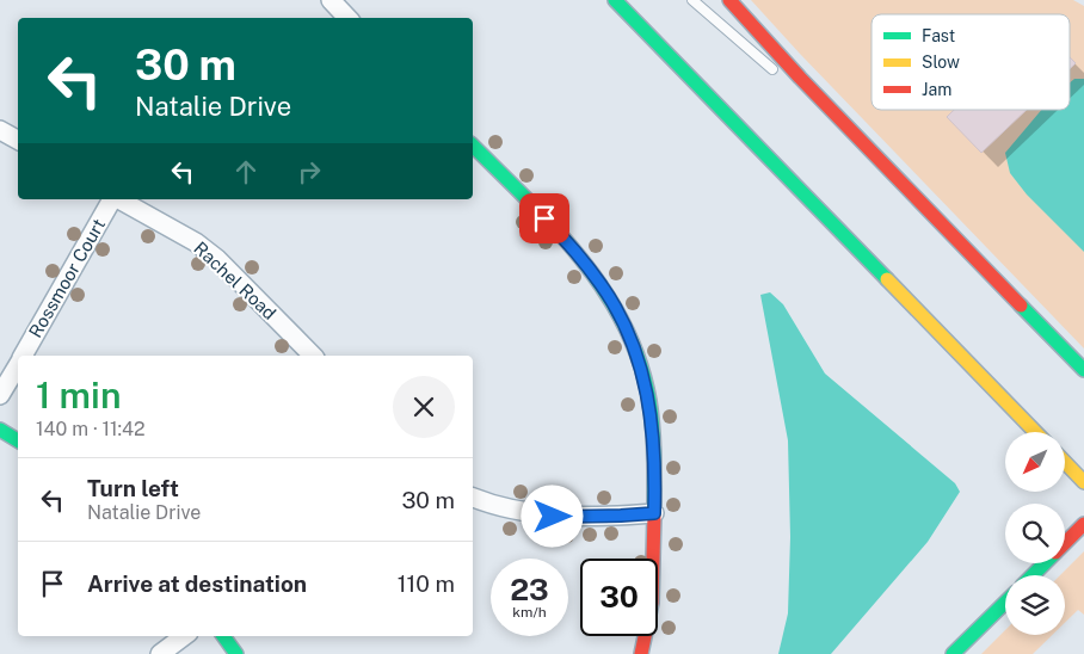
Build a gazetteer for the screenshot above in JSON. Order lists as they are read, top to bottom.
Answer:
{
  "streets": {
    "street": ["Rossmoor Court", "Rachel Road"]
  },
  "legend": ["Fast", "Slow", "Jam"],
  "north": "bottom left",
  "page": {
    "turn": ["30 m", "Natalie Drive"],
    "heading": ["1 min", "140 m · 11:42"],
    "list": [
      {
        "name": "Turn left",
        "note": "Natalie Drive",
        "value": "30 m"
      },
      {
        "name": "Arrive at destination",
        "value": "110 m"
      }
    ],
    "speed": "23 km/h",
    "limit": "30"
  }
}
